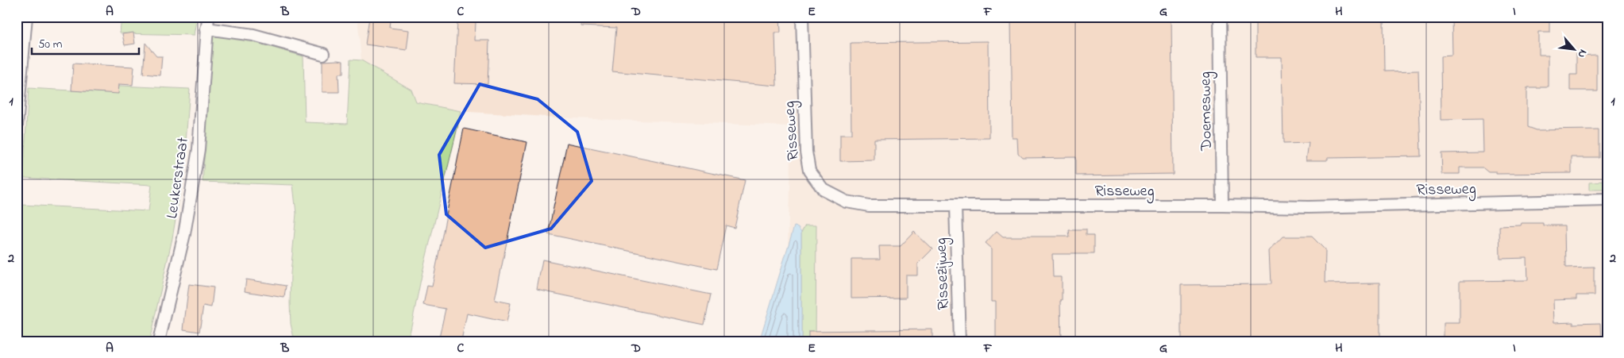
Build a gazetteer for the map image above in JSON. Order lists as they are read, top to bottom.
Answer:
{
  "streets": {
    "street": [
      "Doemesweg",
      "Risseweg",
      "Leukerstraat",
      "Rissezijweg"
    ]
  },
  "crossings": [
    ["Doemesweg", "Risseweg"],
    ["Risseweg", "Rissezijweg"]
  ],
  "scale_bar": "50 m",
  "north": "bottom right",
  "grid": {
    "columns": [
      "A",
      "B",
      "C",
      "D",
      "E",
      "F",
      "G",
      "H",
      "I"
    ],
    "rows": ["1", "2"]
  }
}
